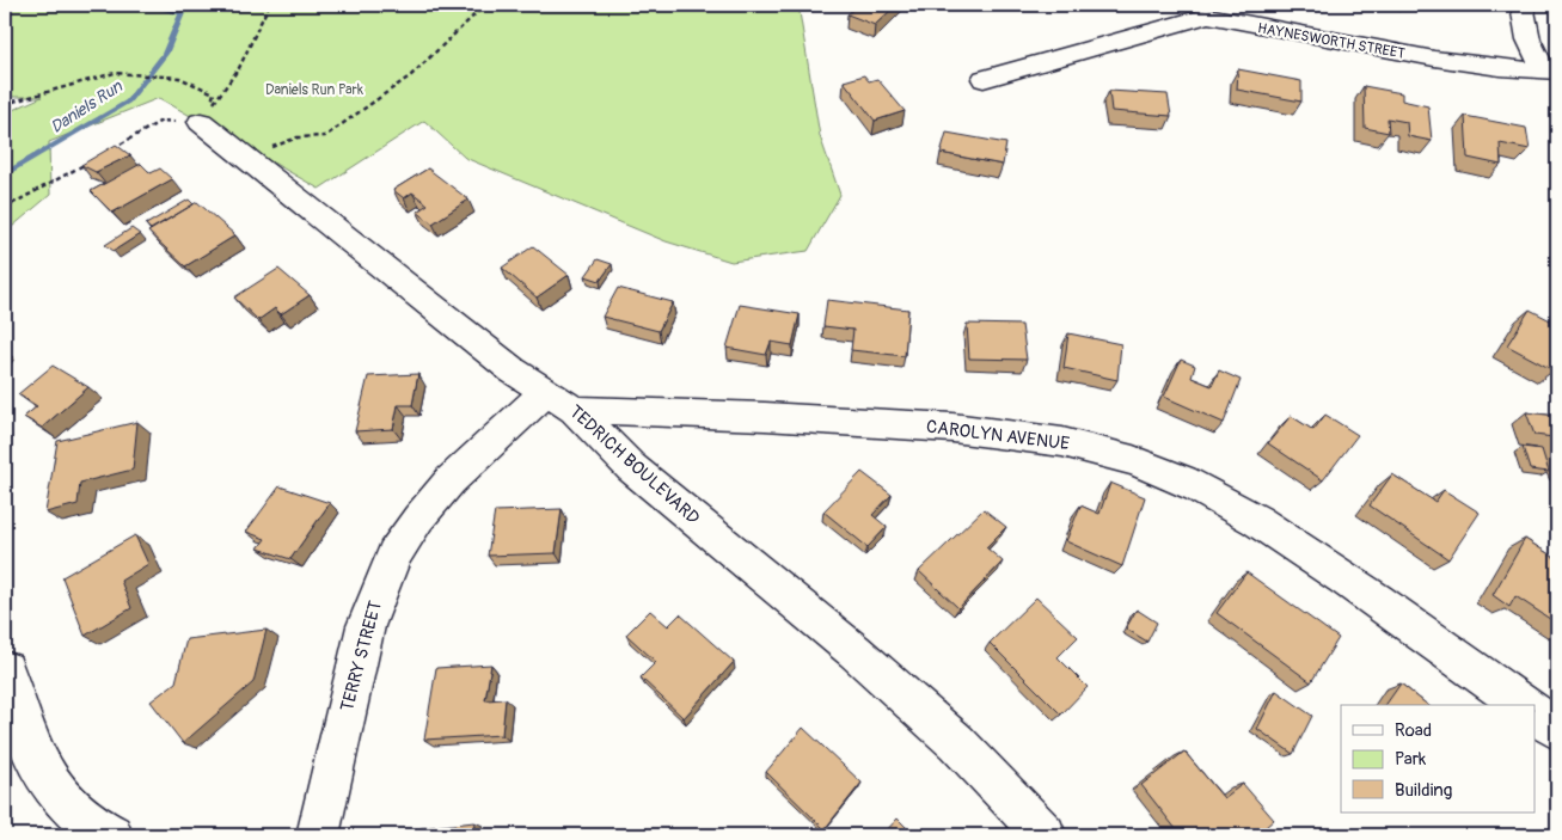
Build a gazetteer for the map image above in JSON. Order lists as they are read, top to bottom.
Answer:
{
  "streets": {
    "street": [
      "HAYNESWORTH STREET",
      "CAROLYN AVENUE",
      "TEDRICH BOULEVARD",
      "TERRY STREET"
    ]
  },
  "crossings": [
    ["CAROLYN AVENUE", "TEDRICH BOULEVARD"],
    ["CAROLYN AVENUE", "TERRY STREET"],
    ["TEDRICH BOULEVARD", "TERRY STREET"]
  ],
  "water": ["Daniels Run"],
  "parks": ["Daniels Run Park"],
  "legend": ["Road", "Park", "Building"]
}
